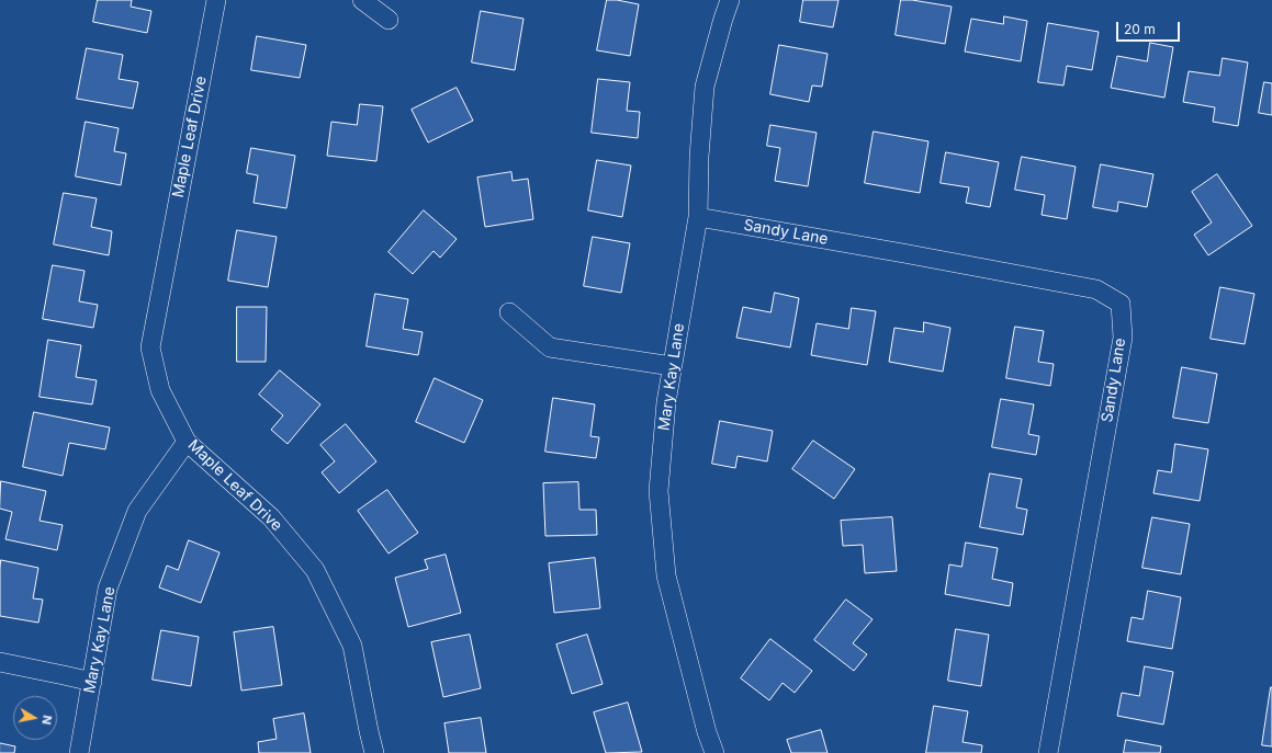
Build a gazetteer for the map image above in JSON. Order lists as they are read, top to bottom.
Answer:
{
  "streets": {
    "street": ["Maple Leaf Drive", "Sandy Lane", "Mary Kay Lane"]
  },
  "crossings": [
    ["Maple Leaf Drive", "Mary Kay Lane"],
    ["Sandy Lane", "Mary Kay Lane"]
  ],
  "scale_bar": "20 m",
  "north": "right"
}
